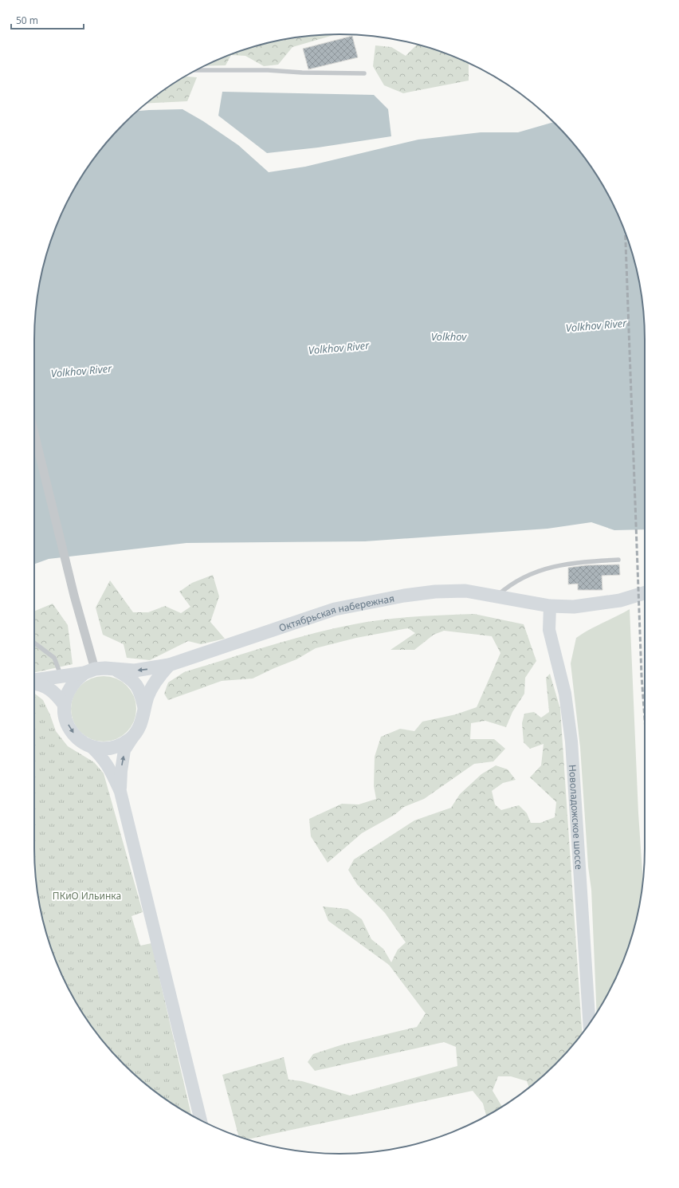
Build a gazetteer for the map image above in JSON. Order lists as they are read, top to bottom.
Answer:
{
  "streets": {
    "main road": ["Октябрьская набережная", "Новоладожское шоссе"]
  },
  "crossings": [
    ["Октябрьская набережная", "Новоладожское шоссе"]
  ],
  "water": ["Volkhov River", "Volkhov"],
  "parks": ["ПКиО Ильинка"],
  "scale_bar": "50 m"
}
